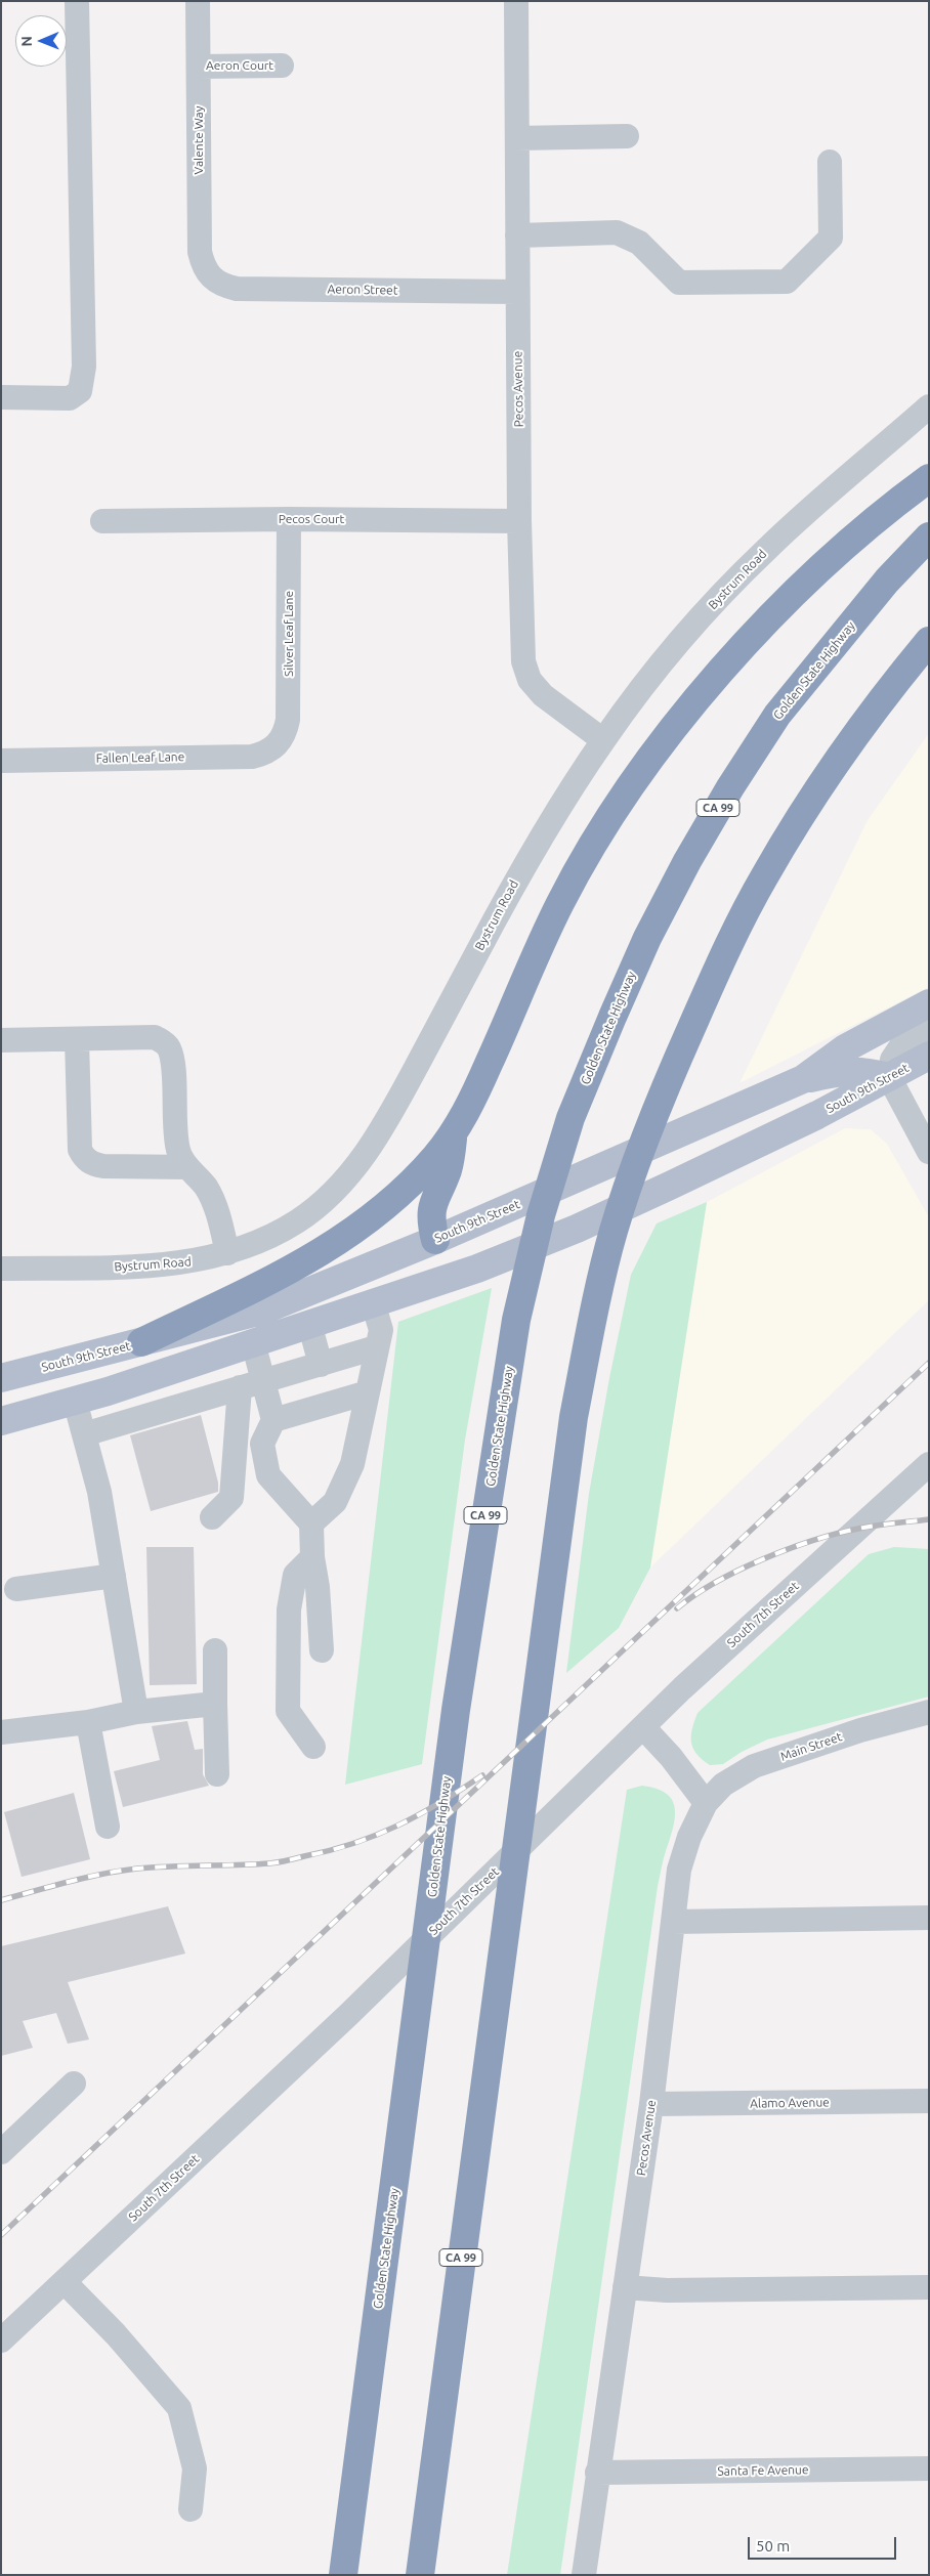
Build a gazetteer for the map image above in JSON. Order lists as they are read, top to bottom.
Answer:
{
  "streets": {
    "highway": ["Golden State Highway", "CA 99"],
    "main road": ["South 9th Street"],
    "street": [
      "Aeron Court",
      "Valente Way",
      "Aeron Street",
      "Pecos Avenue",
      "Pecos Court",
      "Bystrum Road",
      "Silver Leaf Lane",
      "Fallen Leaf Lane",
      "South 7th Street",
      "Main Street",
      "Alamo Avenue",
      "Santa Fe Avenue"
    ]
  },
  "crossings": [
    ["Aeron Court", "Valente Way"],
    ["Valente Way", "Aeron Street"],
    ["Aeron Street", "Pecos Avenue"],
    ["Pecos Avenue", "Pecos Court"],
    ["Pecos Avenue", "Bystrum Road"],
    ["Pecos Avenue", "Main Street"],
    ["Pecos Avenue", "Alamo Avenue"],
    ["Pecos Avenue", "Santa Fe Avenue"],
    ["Pecos Court", "Silver Leaf Lane"],
    ["Silver Leaf Lane", "Fallen Leaf Lane"]
  ],
  "scale_bar": "50 m",
  "north": "left"
}
